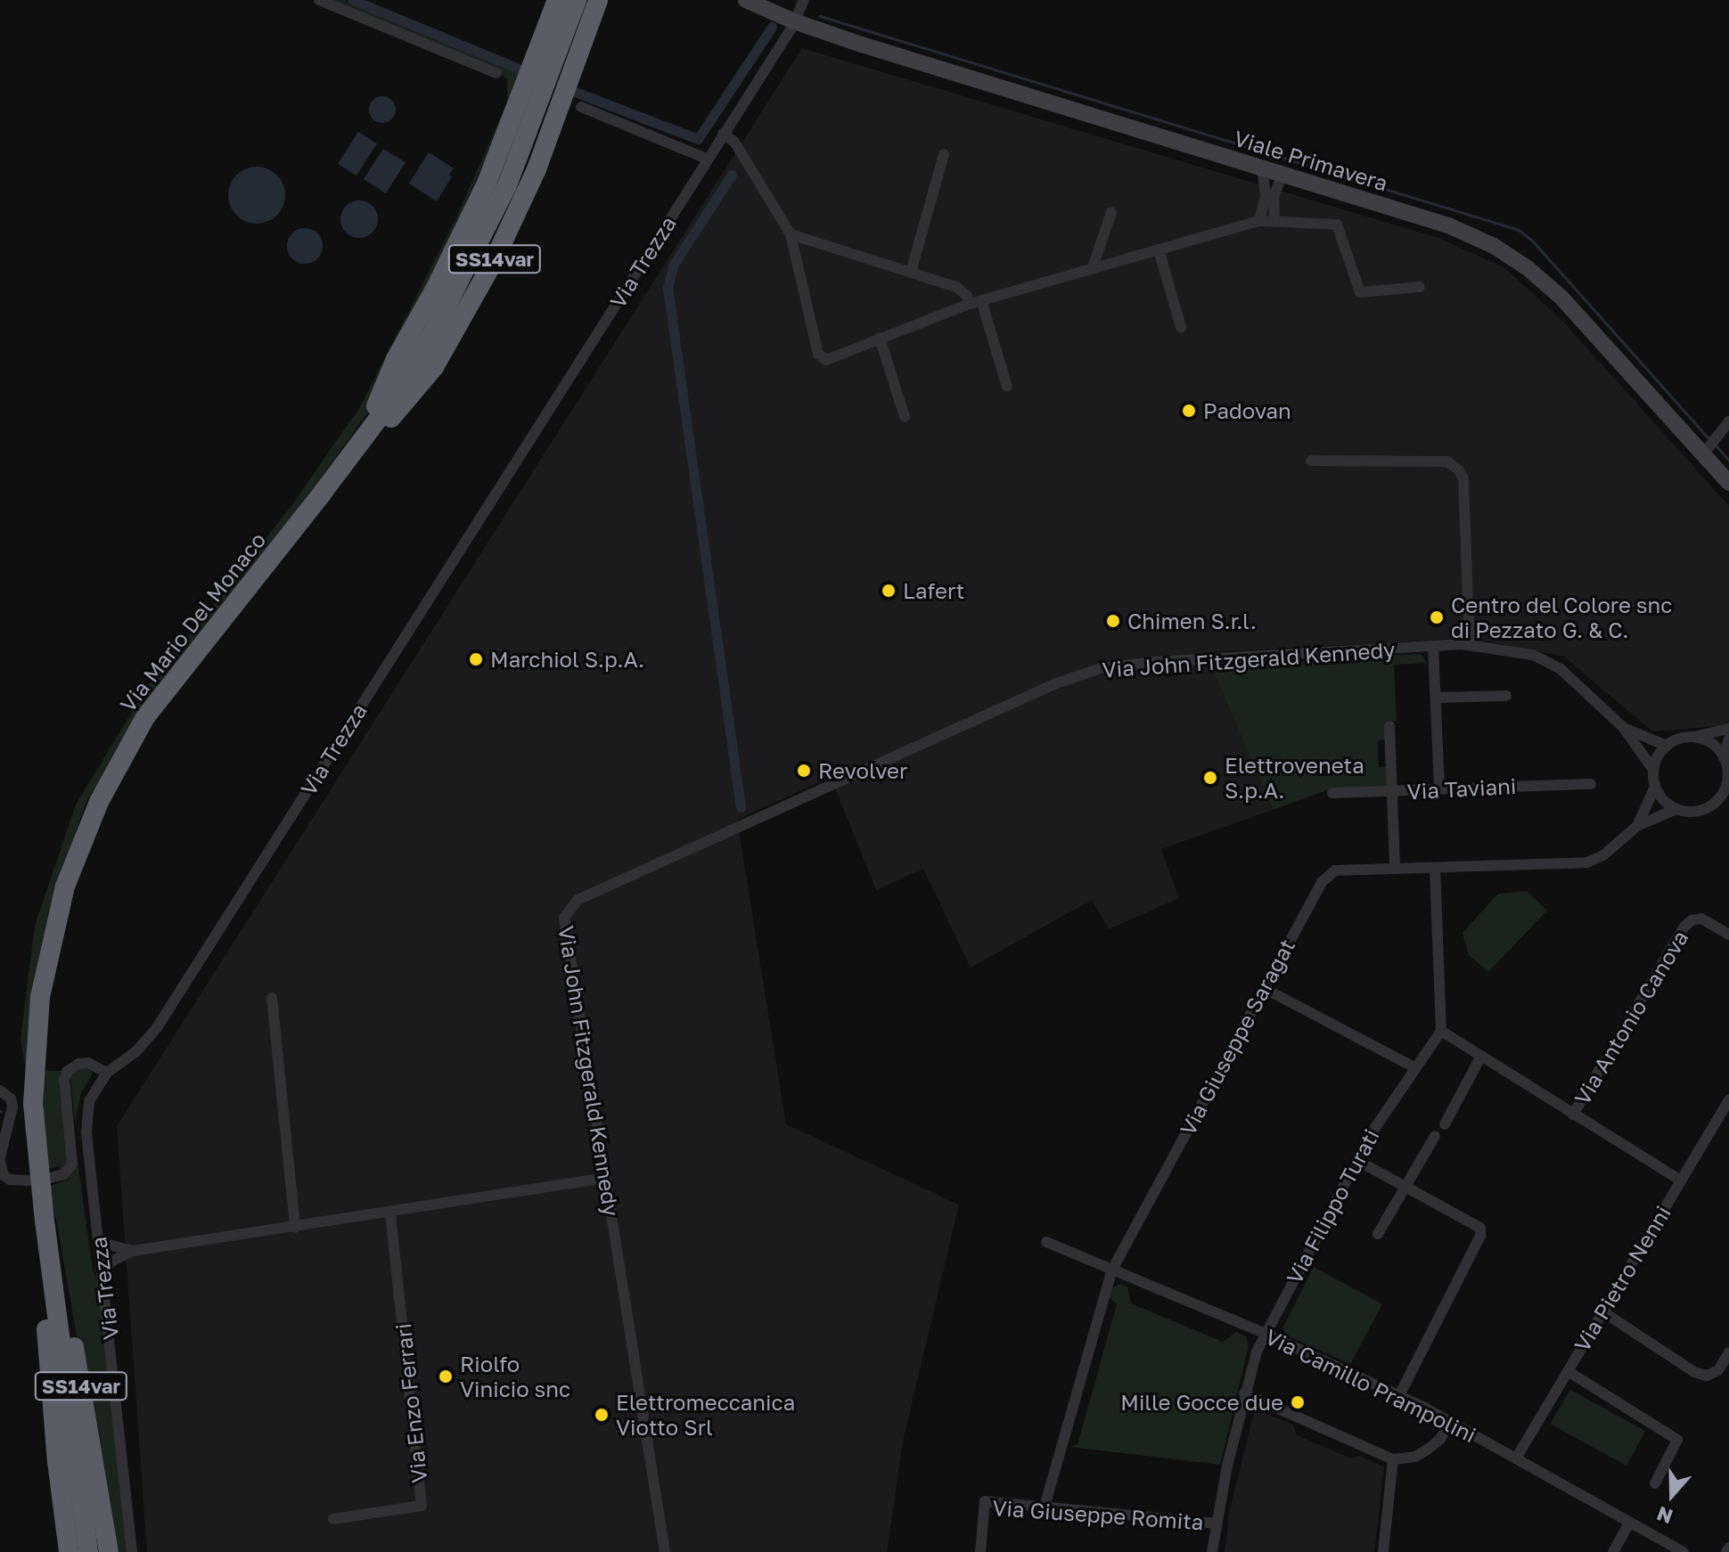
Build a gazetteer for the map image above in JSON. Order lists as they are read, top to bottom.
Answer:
{
  "streets": {
    "highway": ["SS14var", "Via Mario Del Monaco"],
    "main road": ["Viale Primavera"],
    "street": [
      "Via Trezza",
      "Via John Fitzgerald Kennedy",
      "Via Taviani",
      "Via Antonio Canova",
      "Via Giuseppe Saragat",
      "Via Filippo Turati",
      "Via Pietro Nenni",
      "Via Camillo Prampolini",
      "Via Enzo Ferrari",
      "Via Giuseppe Romita"
    ]
  },
  "crossings": [
    ["Viale Primavera", "Via Trezza"],
    ["SS14var", "Via Mario Del Monaco"],
    ["Via John Fitzgerald Kennedy", "Via Giuseppe Saragat"],
    ["Via Giuseppe Saragat", "Via Camillo Prampolini"],
    ["Via Giuseppe Saragat", "Via Giuseppe Romita"],
    ["Via Filippo Turati", "Via Camillo Prampolini"],
    ["Via Filippo Turati", "Via Giuseppe Romita"],
    ["Via Pietro Nenni", "Via Camillo Prampolini"]
  ],
  "places": [
    "Padovan",
    "Lafert",
    "Centro del Colore snc di Pezzato G. & C.",
    "Chimen S.r.l.",
    "Marchiol S.p.A.",
    "Revolver",
    "Elettroveneta S.p.A.",
    "Riolfo Vinicio snc",
    "Mille Gocce due",
    "Elettromeccanica Viotto Srl"
  ],
  "north": "bottom"
}
